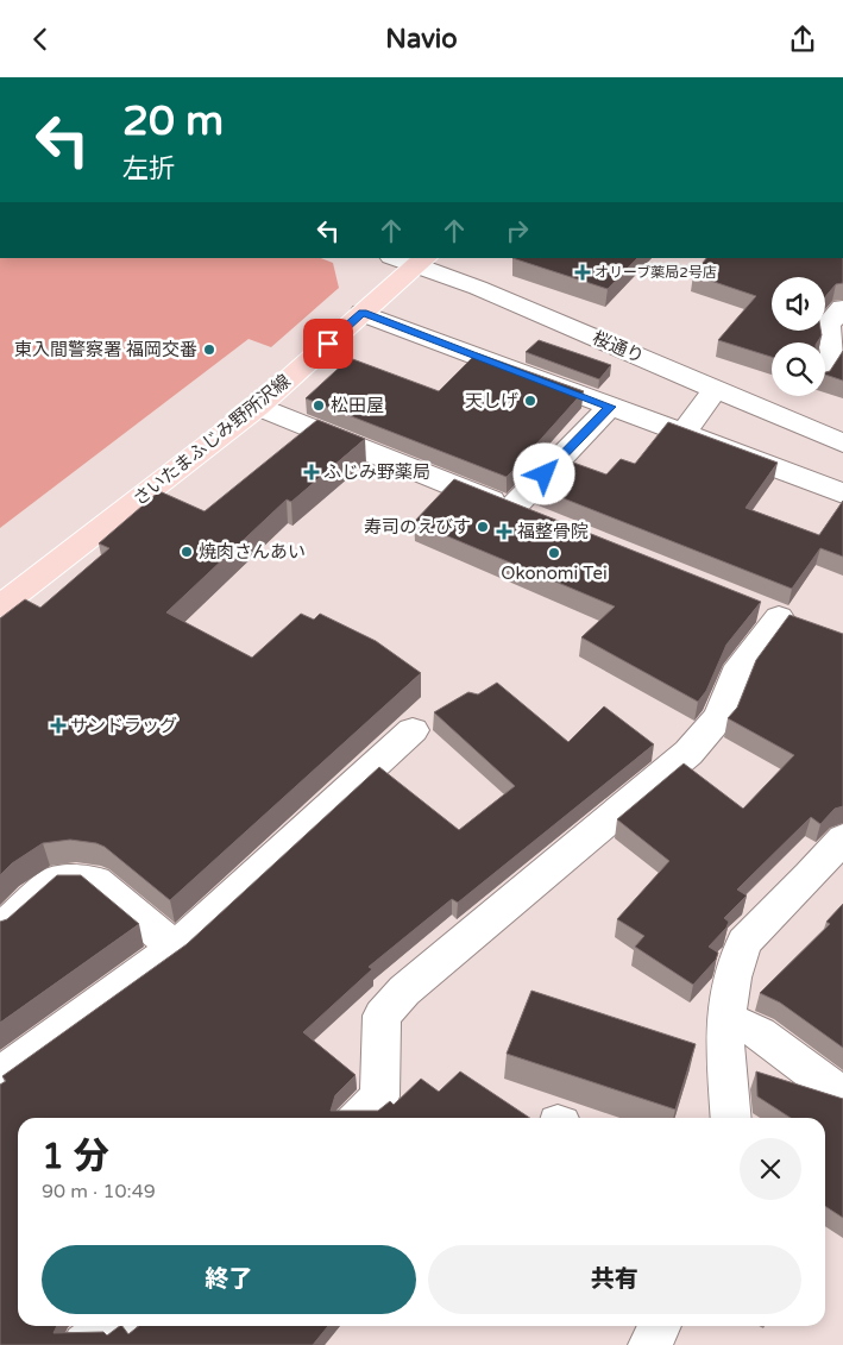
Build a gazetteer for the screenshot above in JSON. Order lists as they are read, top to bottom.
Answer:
{
  "streets": {
    "main road": ["さいたまふじみ野所沢線"],
    "street": ["桜通り"]
  },
  "crossings": [
    ["桜通り", "さいたまふじみ野所沢線"]
  ],
  "places": {
    "health": [
      "オリーブ薬局2号店",
      "ふじみ野薬局",
      "福整骨院",
      "サンドラッグ"
    ],
    "other": [
      "東入間警察署 福岡交番",
      "天しげ",
      "松田屋",
      "寿司のえびす",
      "焼肉さんあい",
      "Okonomi Tei"
    ]
  },
  "page": {
    "header": "Navio",
    "turn": ["20 m", "左折"],
    "heading": ["1 分", "90 m · 10:49"],
    "buttons": ["終了", "共有"]
  }
}
